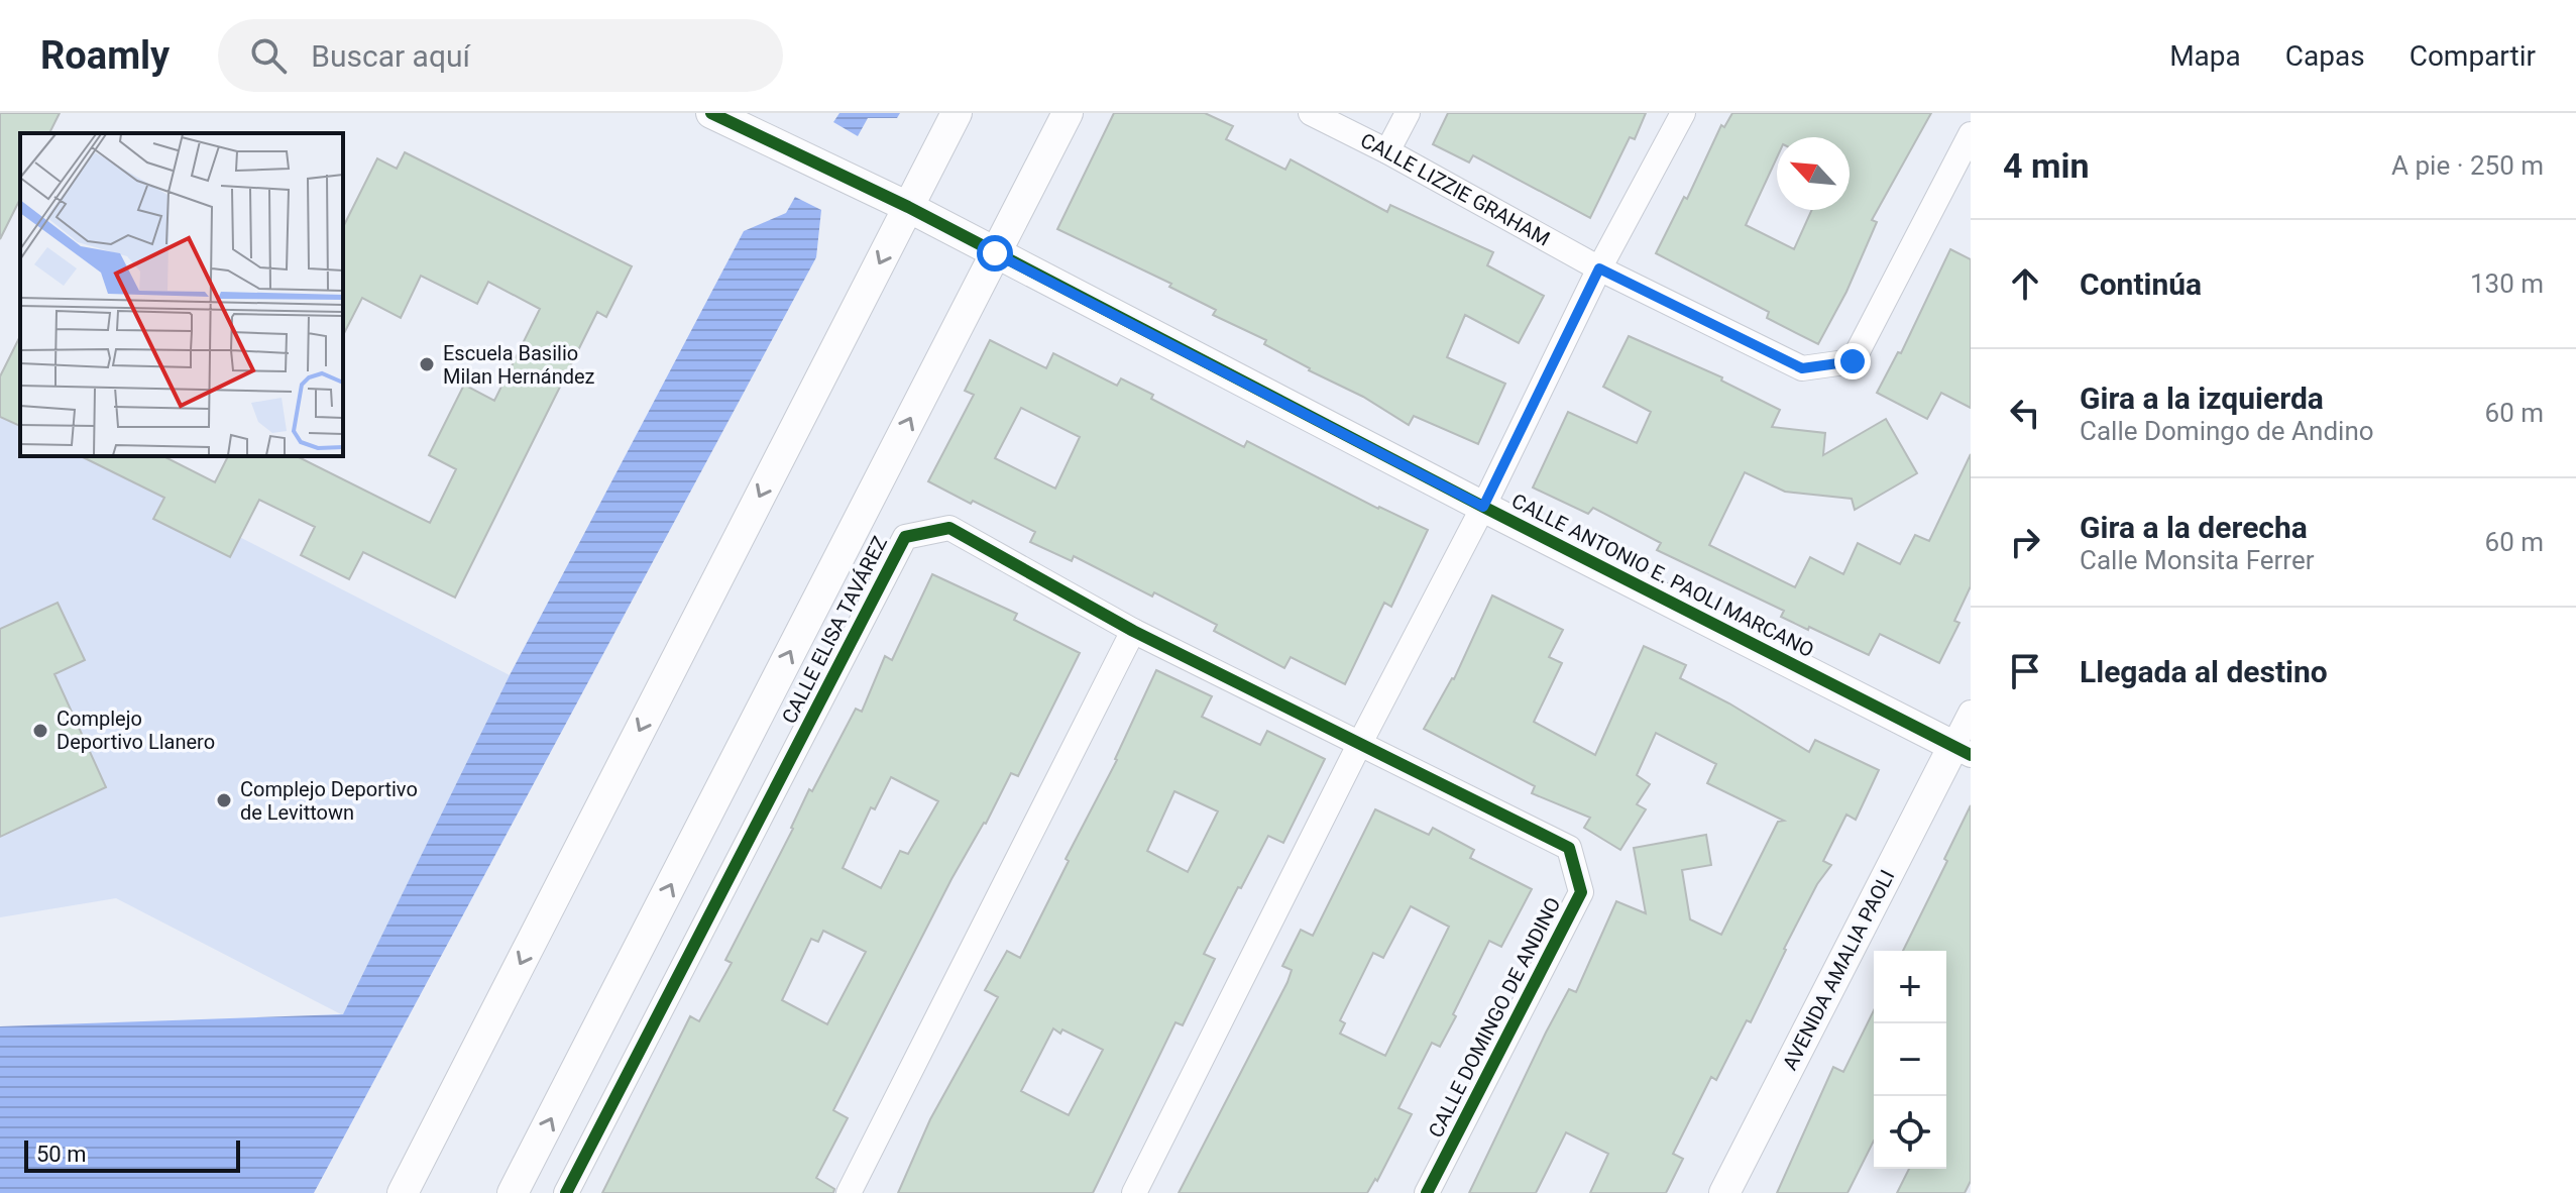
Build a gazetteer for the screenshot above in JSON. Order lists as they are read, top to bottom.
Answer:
{
  "streets": {
    "street": [
      "CALLE LIZZIE GRAHAM",
      "CALLE ANTONIO E. PAOLI MARCANO",
      "CALLE ELISA TAVÁREZ",
      "AVENIDA AMALIA PAOLI",
      "CALLE DOMINGO DE ANDINO"
    ]
  },
  "crossings": [
    ["CALLE ANTONIO E. PAOLI MARCANO", "AVENIDA AMALIA PAOLI"],
    ["CALLE ELISA TAVÁREZ", "CALLE DOMINGO DE ANDINO"]
  ],
  "places": ["Escuela Basilio Milan Hernández", "Complejo Deportivo Llanero", "Complejo Deportivo de Levittown"],
  "scale_bar": "50 m",
  "north": "top left",
  "page": {
    "header": "Roamly",
    "search": "Buscar aquí",
    "nav": ["Mapa", "Capas", "Compartir"],
    "heading": ["4 min", "A pie · 250 m"],
    "list": [
      ["Continúa", "130 m"],
      ["Gira a la izquierda", "Calle Domingo de Andino", "60 m"],
      ["Gira a la derecha", "Calle Monsita Ferrer", "60 m"],
      "Llegada al destino"
    ],
    "map_buttons": ["+", "−"],
    "scale": "50 m"
  }
}
